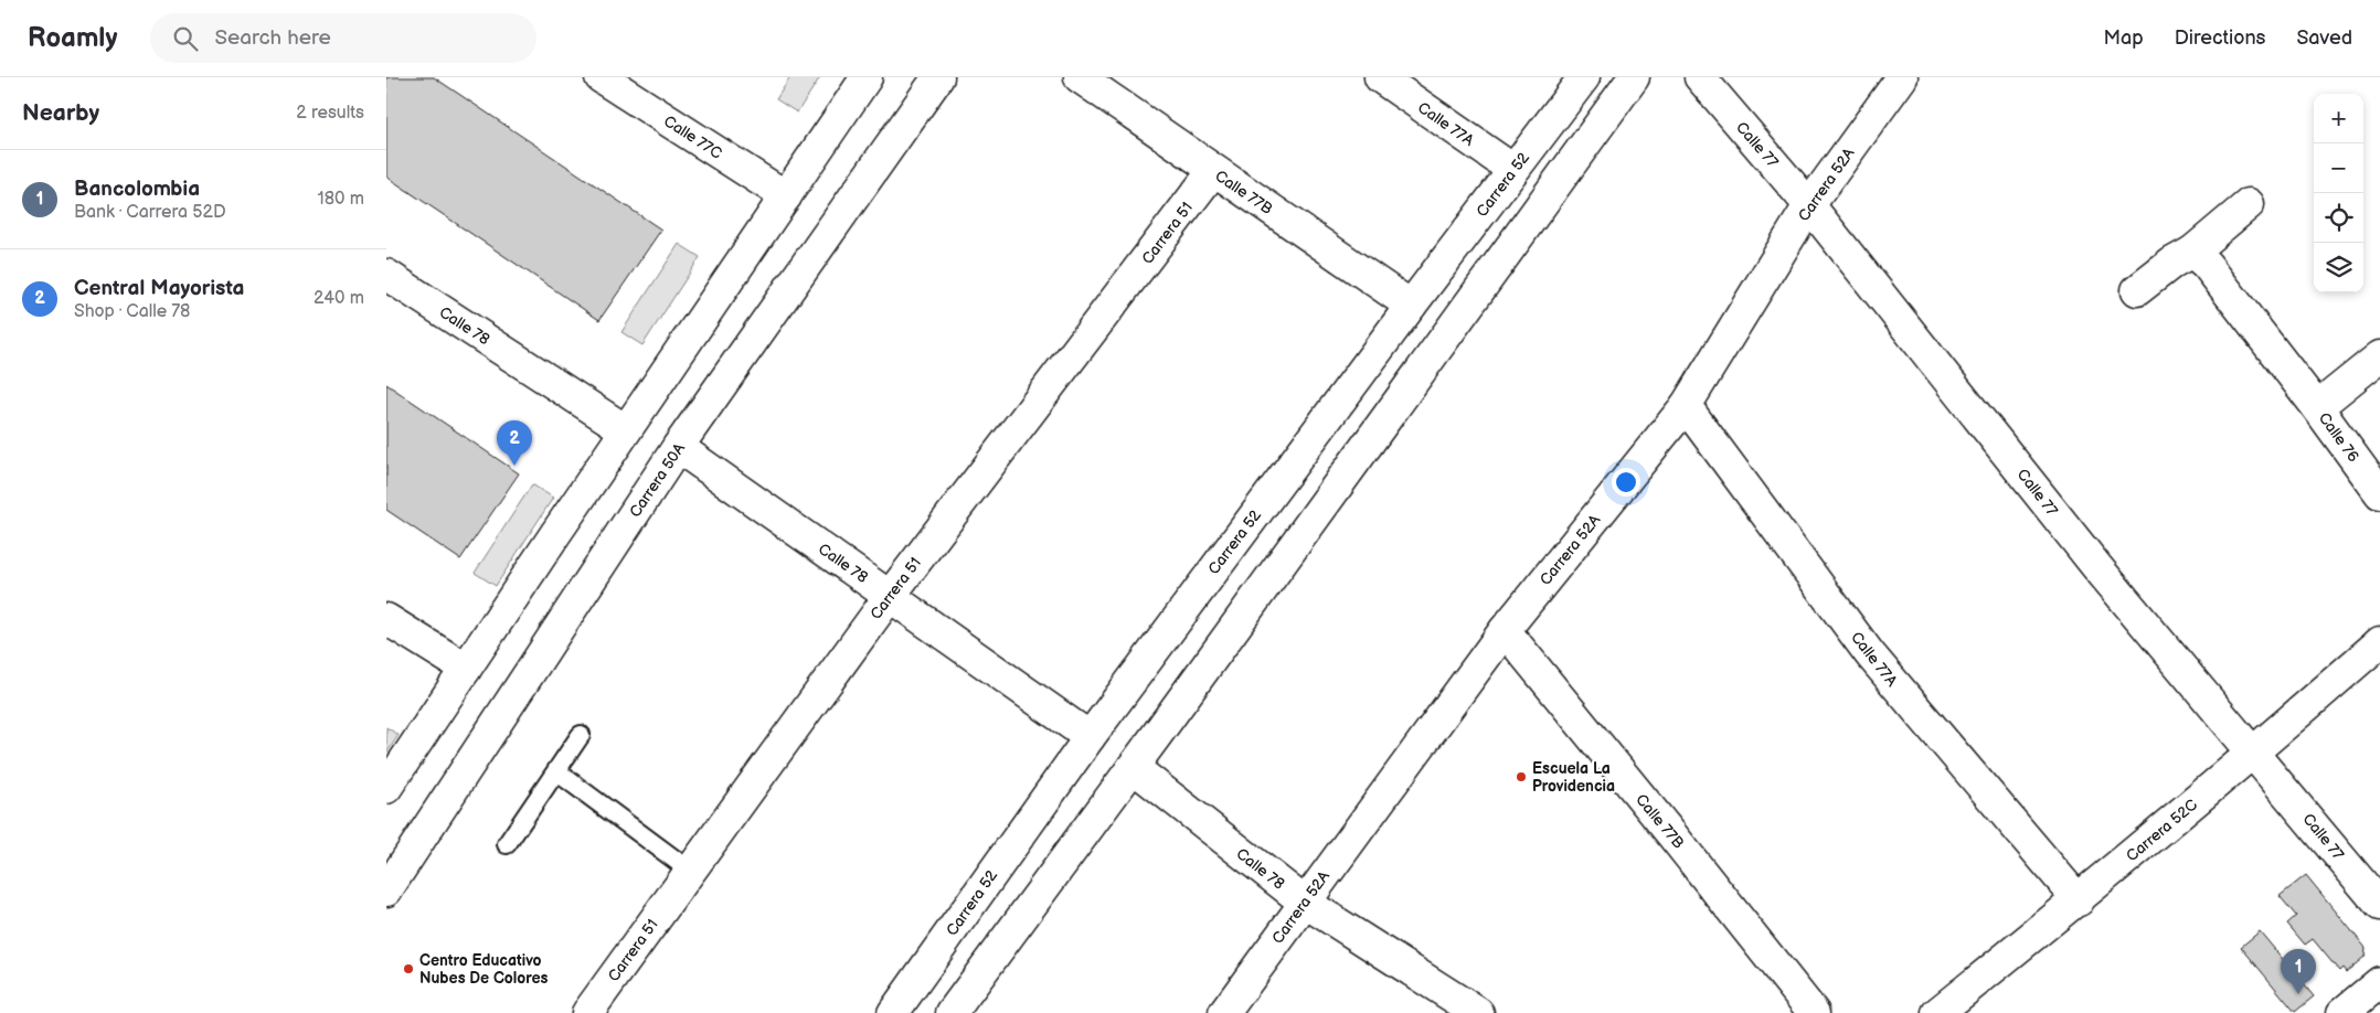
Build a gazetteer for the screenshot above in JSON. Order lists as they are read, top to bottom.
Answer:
{
  "streets": {
    "street": [
      "Calle 77A",
      "Calle 77C",
      "Calle 77",
      "Carrera 52",
      "Carrera 52A",
      "Calle 77B",
      "Carrera 51",
      "Calle 78",
      "Calle 76",
      "Carrera 50A",
      "Carrera 52C"
    ]
  },
  "crossings": [
    ["Calle 77A", "Carrera 52"],
    ["Calle 77A", "Carrera 52A"],
    ["Calle 77A", "Carrera 52C"],
    ["Calle 77", "Carrera 52A"],
    ["Calle 77", "Carrera 52C"],
    ["Carrera 52", "Calle 77B"],
    ["Carrera 52", "Calle 78"],
    ["Carrera 52A", "Calle 77B"],
    ["Carrera 52A", "Calle 78"],
    ["Calle 77B", "Carrera 51"],
    ["Carrera 51", "Calle 78"],
    ["Calle 78", "Carrera 50A"]
  ],
  "places": ["Escuela La Providencia", "Centro Educativo Nubes De Colores"],
  "page": {
    "header": "Roamly",
    "search": "Search here",
    "nav": ["Map", "Directions", "Saved"],
    "heading": ["Nearby", "2 results"],
    "map_buttons": ["+", "−"],
    "list": [
      {
        "mark": "1",
        "name": "Bancolombia",
        "note": "Bank · Carrera 52D",
        "value": "180 m"
      },
      {
        "mark": "2",
        "name": "Central Mayorista",
        "note": "Shop · Calle 78",
        "value": "240 m"
      }
    ],
    "pins": ["2", "1"]
  }
}
